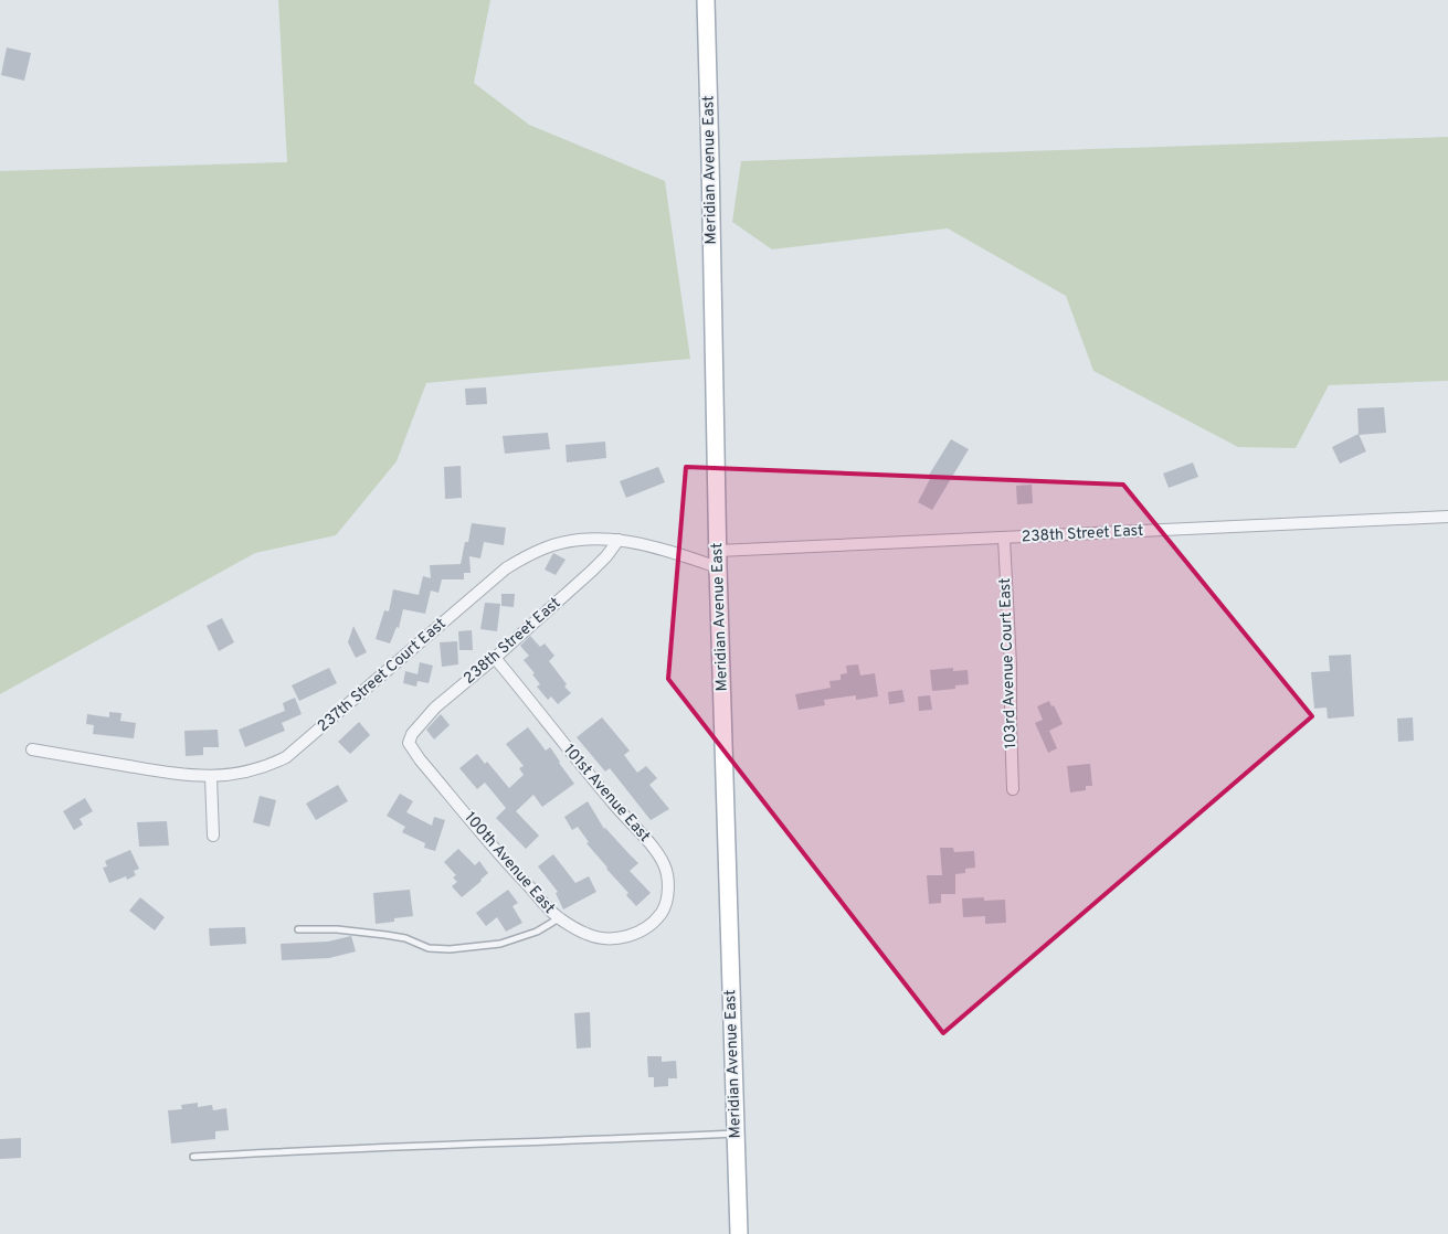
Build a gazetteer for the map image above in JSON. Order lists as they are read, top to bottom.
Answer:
{
  "streets": {
    "main road": ["Meridian Avenue East"],
    "street": [
      "238th Street East",
      "103rd Avenue Court East",
      "237th Street Court East",
      "101st Avenue East",
      "100th Avenue East"
    ]
  },
  "crossings": [
    ["Meridian Avenue East", "238th Street East"],
    ["Meridian Avenue East", "237th Street Court East"],
    ["238th Street East", "103rd Avenue Court East"],
    ["238th Street East", "237th Street Court East"],
    ["238th Street East", "101st Avenue East"],
    ["238th Street East", "100th Avenue East"],
    ["101st Avenue East", "100th Avenue East"]
  ]
}
